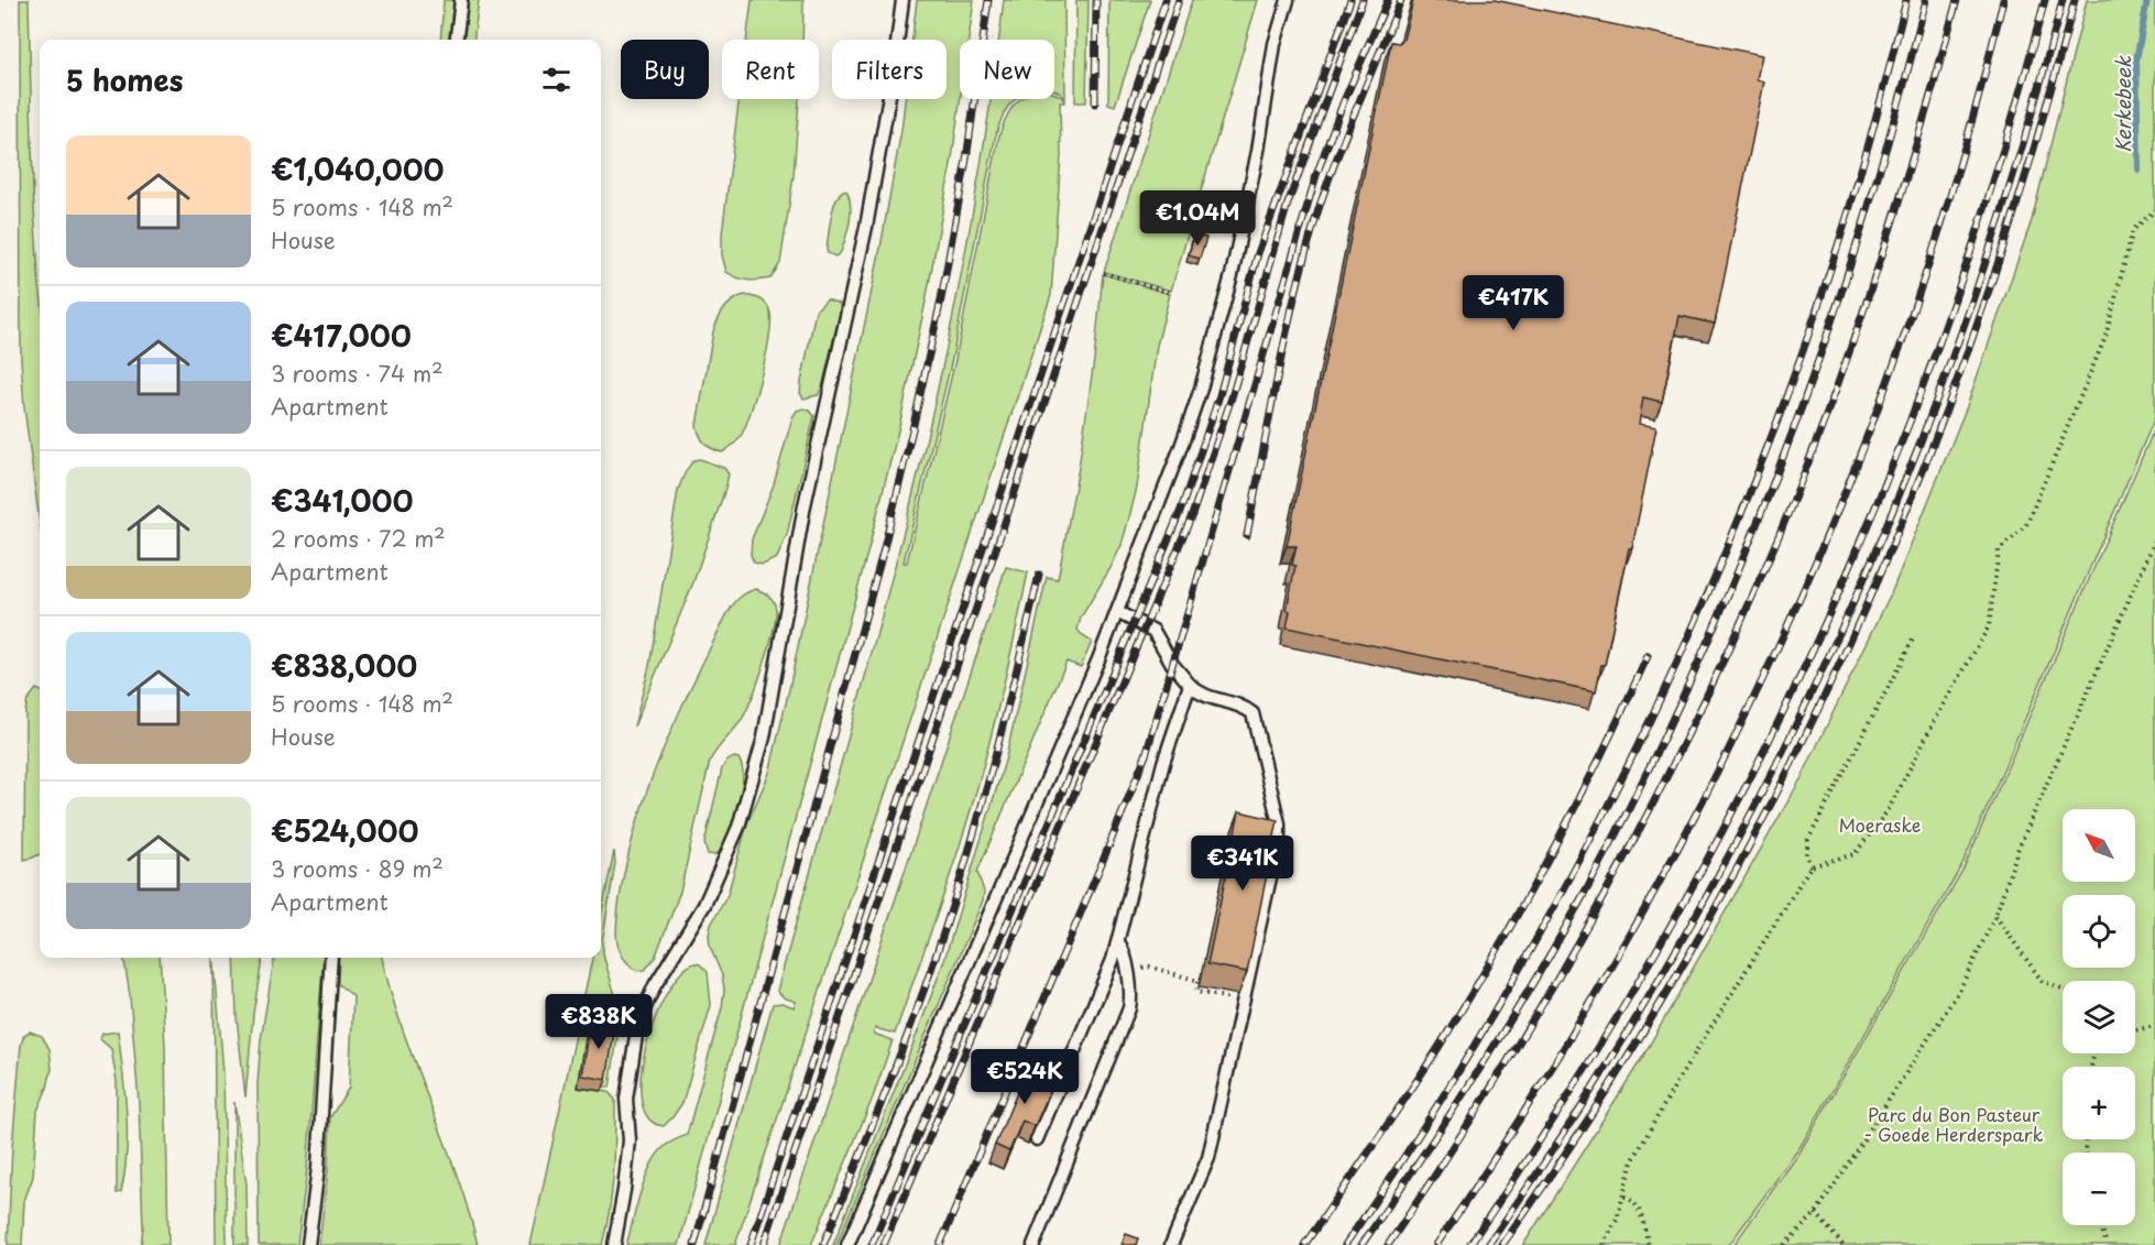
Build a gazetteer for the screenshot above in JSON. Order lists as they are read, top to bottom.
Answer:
{
  "water": ["Kerkebeek"],
  "parks": ["Moeraske", "Parc du Bon Pasteur - Goede Herderspark"],
  "north": "top left",
  "page": {
    "chip": [
      "Buy",
      "Rent",
      "Filters",
      "New"
    ],
    "heading": "5 homes",
    "list": [
      {
        "name": "€1,040,000",
        "note": "5 rooms · 148 m² · House"
      },
      {
        "name": "€417,000",
        "note": "3 rooms · 74 m² · Apartment"
      },
      {
        "name": "€341,000",
        "note": "2 rooms · 72 m² · Apartment"
      },
      {
        "name": "€838,000",
        "note": "5 rooms · 148 m² · House"
      },
      {
        "name": "€524,000",
        "note": "3 rooms · 89 m² · Apartment"
      }
    ],
    "price": [
      "€1.04M",
      "€417K",
      "€341K",
      "€838K",
      "€524K"
    ],
    "map_buttons": ["+", "−"]
  }
}
